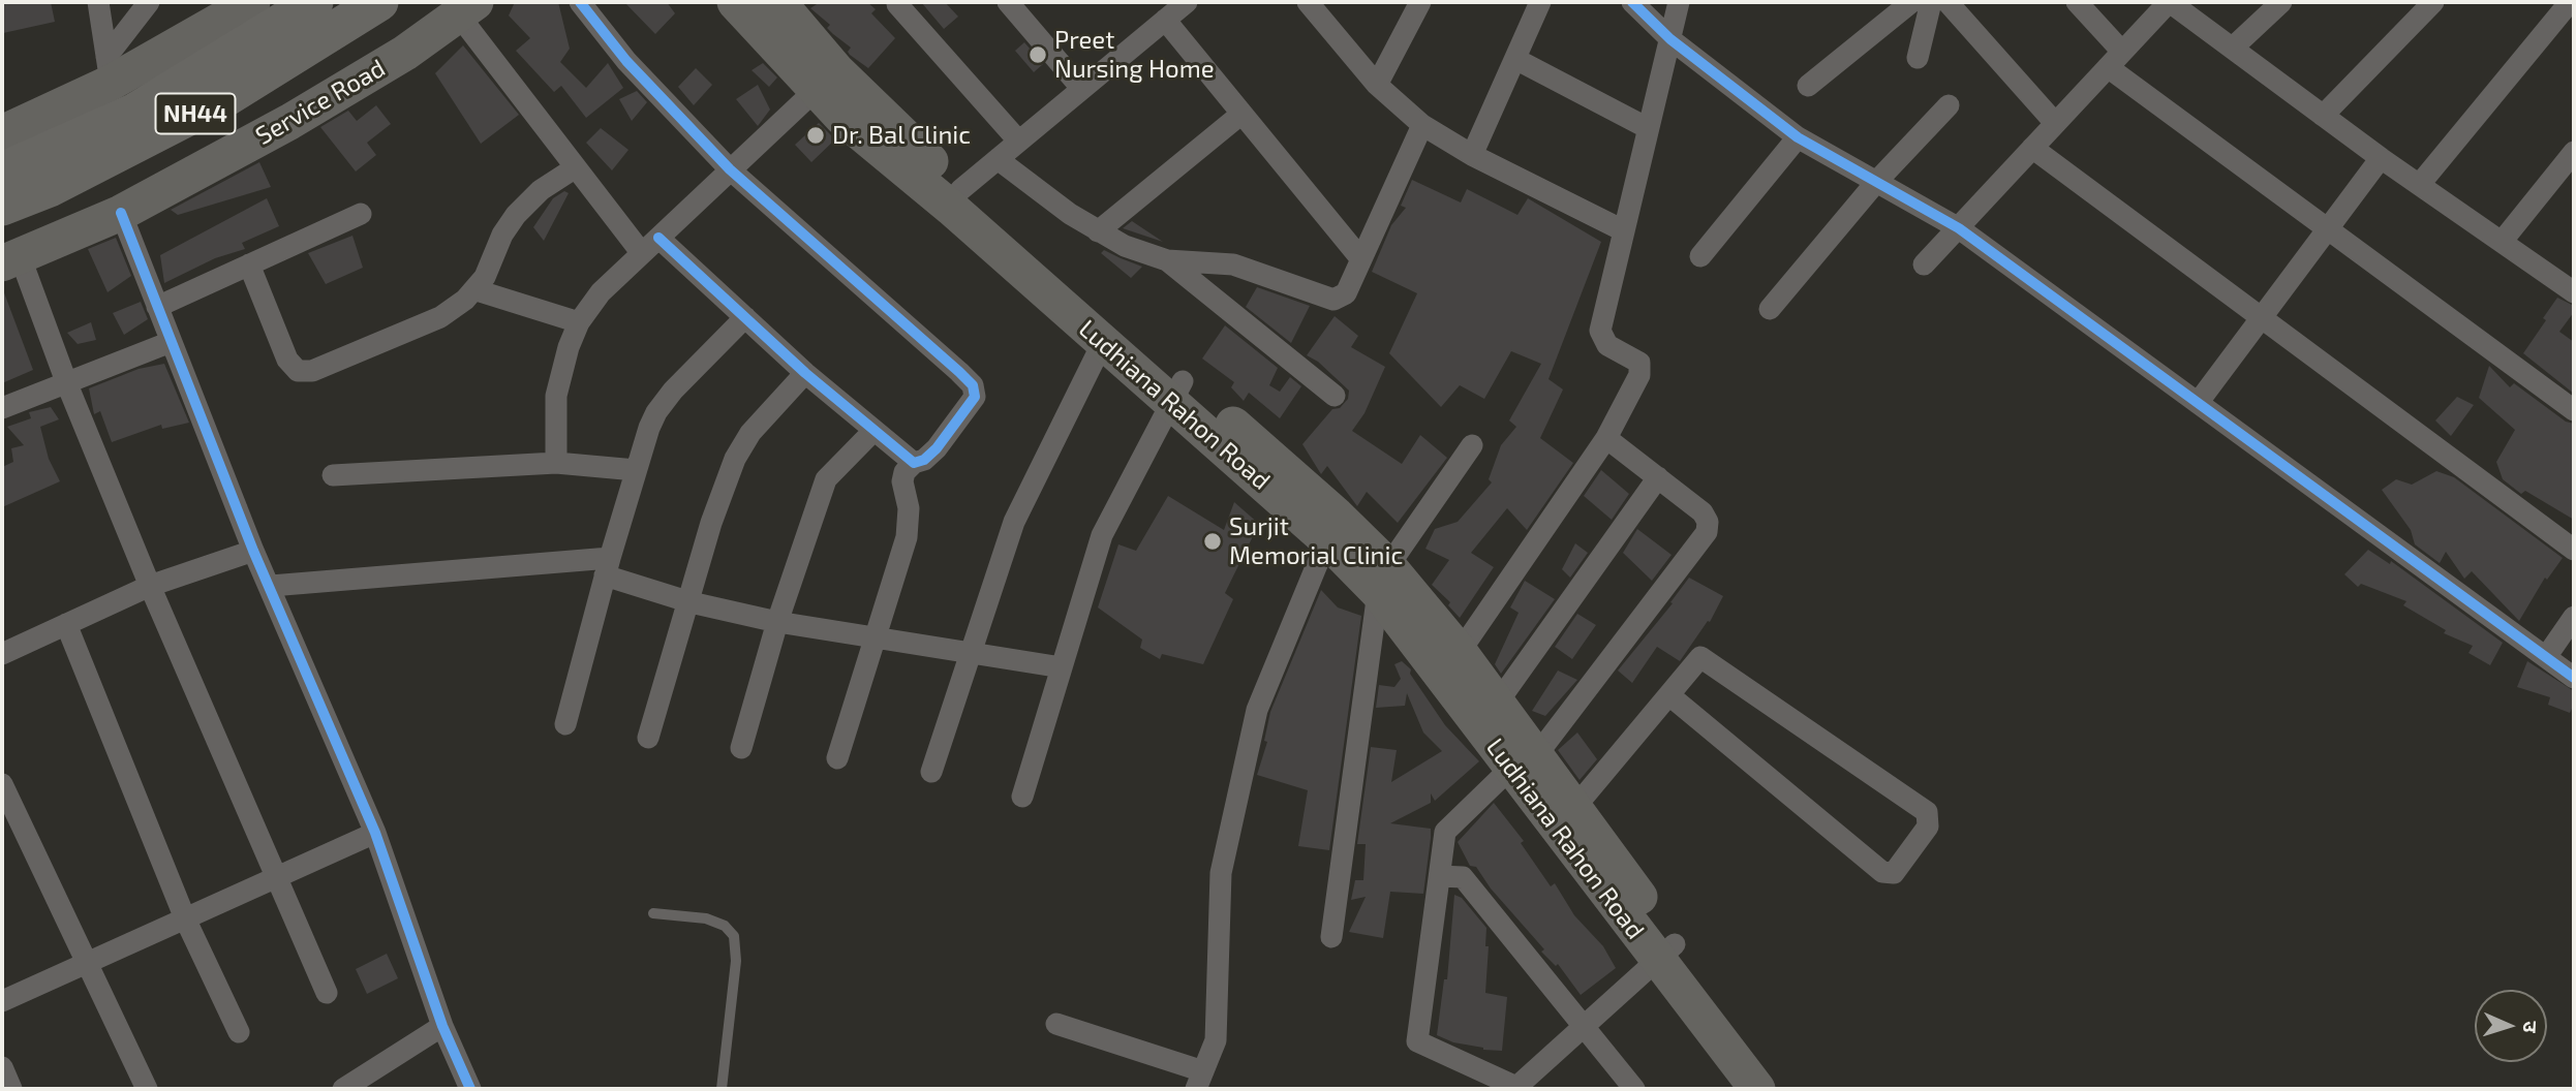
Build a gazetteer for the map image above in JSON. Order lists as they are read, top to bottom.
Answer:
{
  "streets": {
    "highway": ["NH44"],
    "main road": ["Service Road", "Ludhiana Rahon Road"]
  },
  "places": ["Preet Nursing Home", "Dr. Bal Clinic", "Surjit Memorial Clinic"],
  "north": "right"
}
